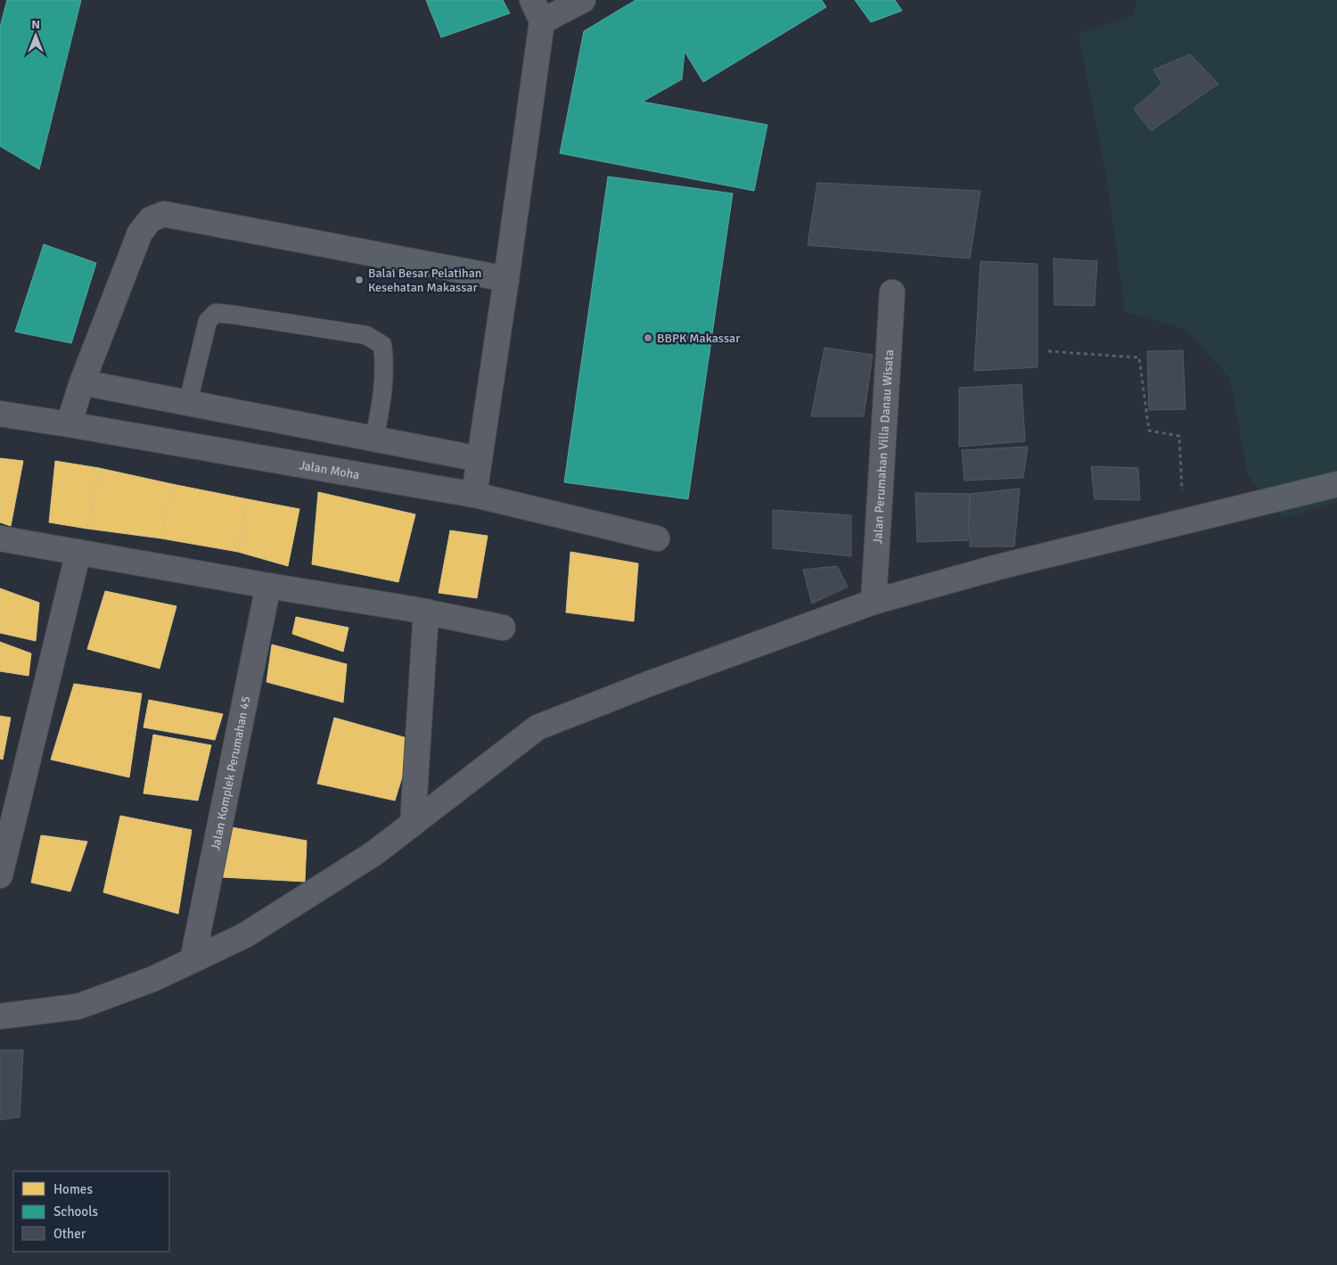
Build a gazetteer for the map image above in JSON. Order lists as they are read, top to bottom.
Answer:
{
  "streets": {
    "street": ["Jalan Perumahan Villa Danau Wisata", "Jalan Moha", "Jalan Komplek Perumahan 45"]
  },
  "places": ["Balai Besar Pelatihan Kesehatan Makassar", "BBPK Makassar"],
  "legend": ["Homes", "Schools", "Other"],
  "north": "top"
}
